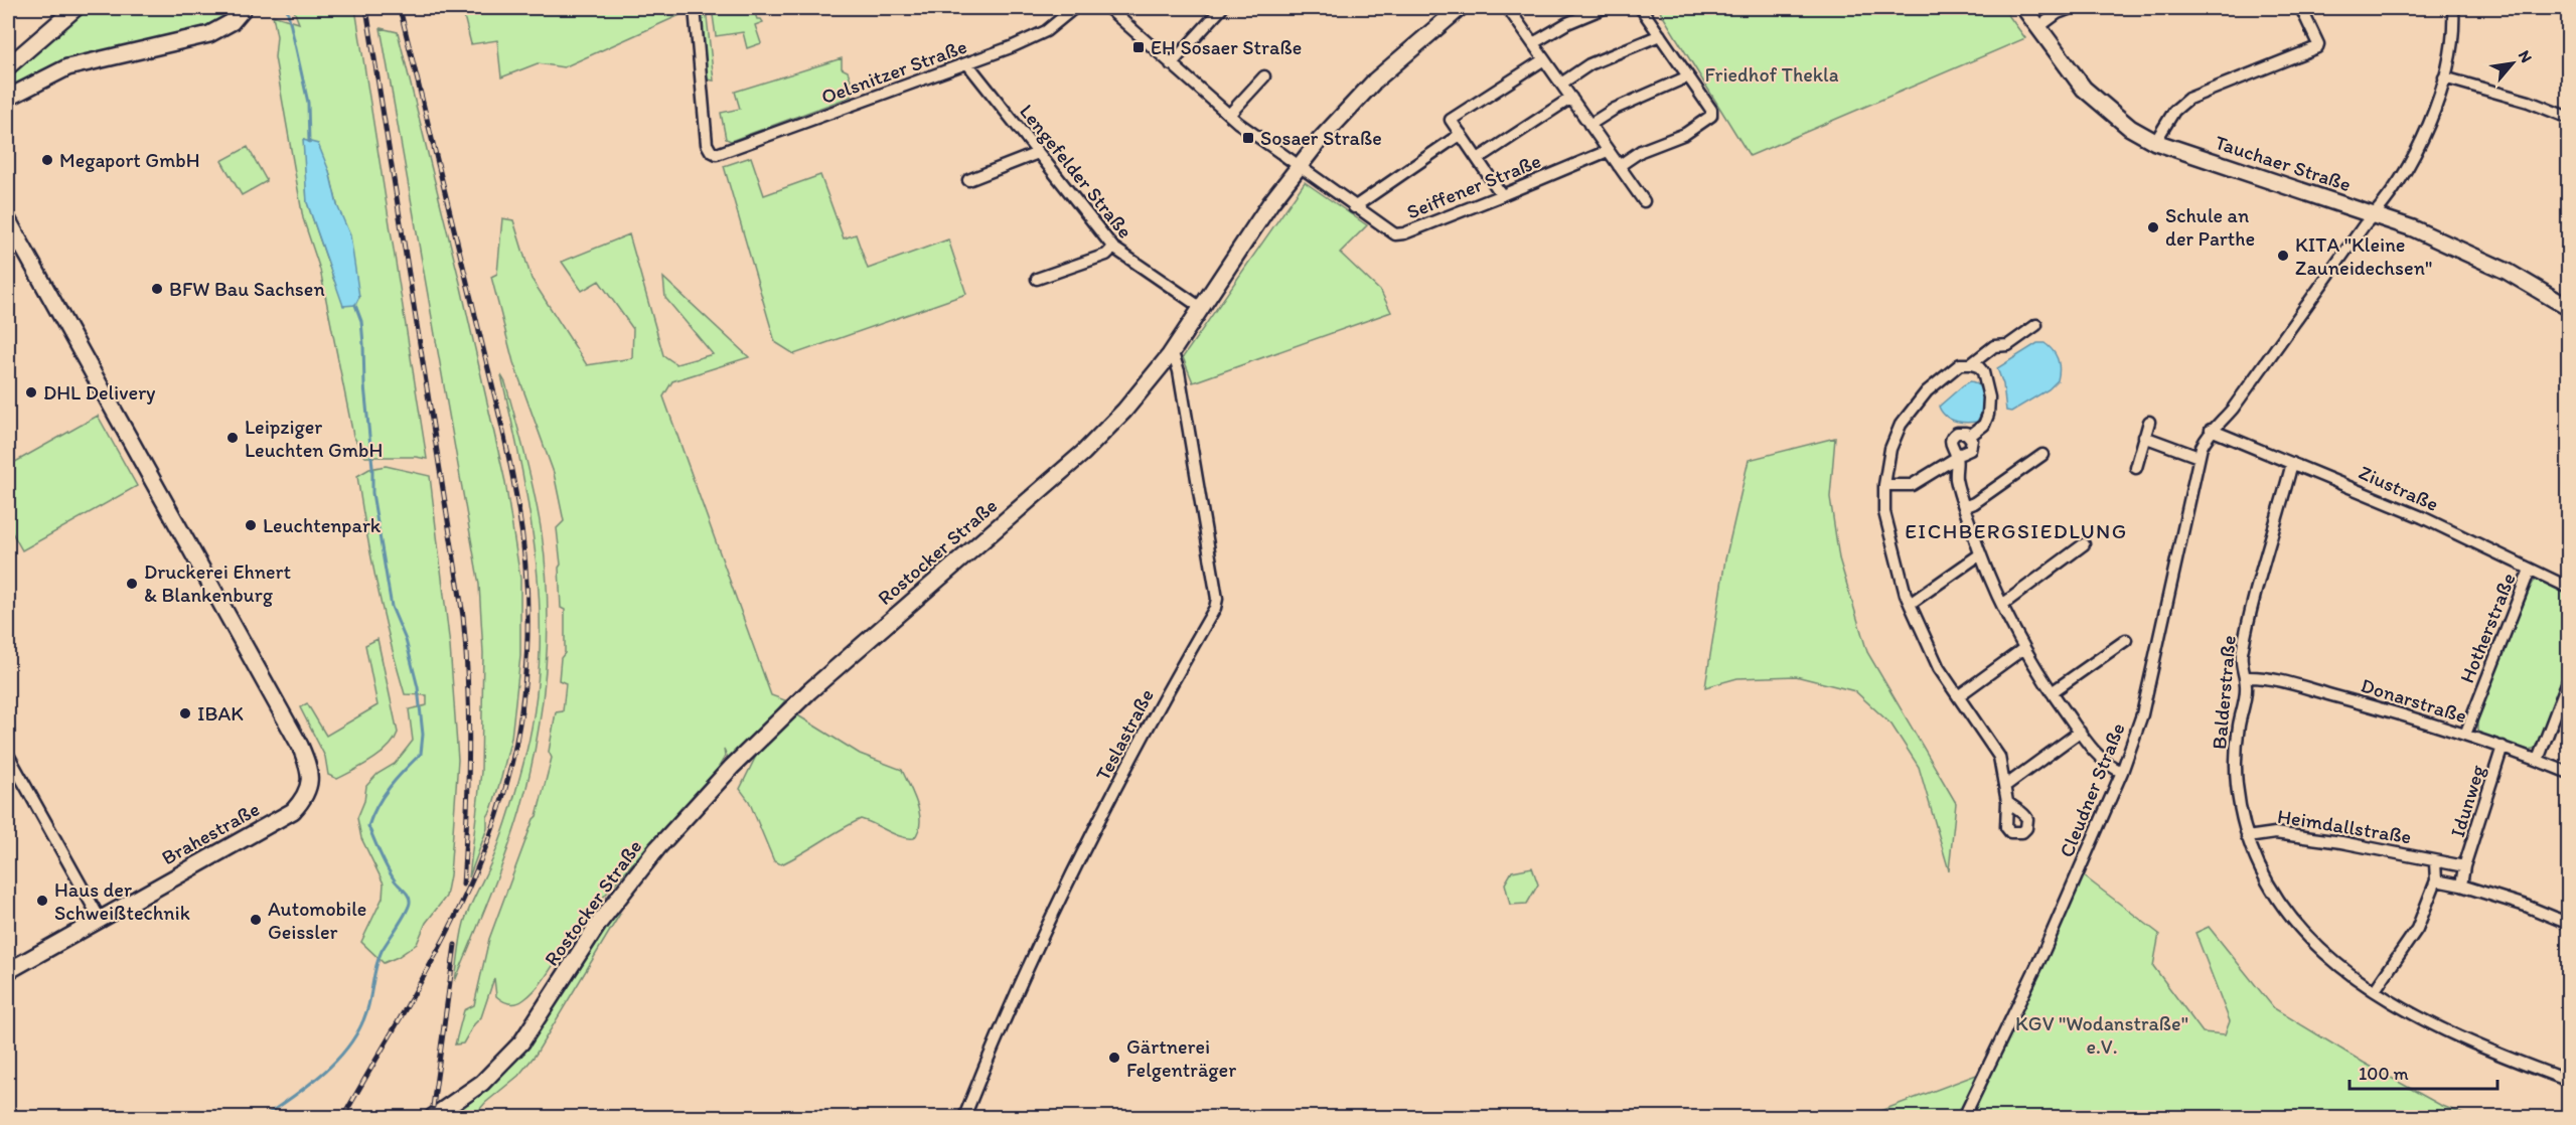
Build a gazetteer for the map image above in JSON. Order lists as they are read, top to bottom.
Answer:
{
  "streets": {
    "main road": ["Tauchaer Straße", "Rostocker Straße", "Brahestraße"],
    "street": [
      "Oelsnitzer Straße",
      "Lengefelder Straße",
      "Seiffener Straße",
      "Ziustraße",
      "Hotherstraße",
      "Balderstraße",
      "Donarstraße",
      "Teslastraße",
      "Cleudner Straße",
      "Idunweg",
      "Heimdallstraße"
    ]
  },
  "crossings": [
    ["Oelsnitzer Straße", "Lengefelder Straße"],
    ["Tauchaer Straße", "Cleudner Straße"],
    ["Lengefelder Straße", "Rostocker Straße"],
    ["Seiffener Straße", "Rostocker Straße"],
    ["Ziustraße", "Hotherstraße"],
    ["Ziustraße", "Balderstraße"],
    ["Ziustraße", "Cleudner Straße"],
    ["Rostocker Straße", "Teslastraße"],
    ["Hotherstraße", "Donarstraße"],
    ["Balderstraße", "Donarstraße"],
    ["Balderstraße", "Heimdallstraße"],
    ["Donarstraße", "Idunweg"],
    ["Idunweg", "Heimdallstraße"]
  ],
  "districts": ["EICHBERGSIEDLUNG"],
  "parks": ["Friedhof Thekla", "KGV \"Wodanstraße\" e.V."],
  "places": {
    "transit": ["EH Sosaer Straße", "Sosaer Straße"],
    "other": [
      "Megaport GmbH",
      "Schule an der Parthe",
      "KITA \"Kleine Zauneidechsen\"",
      "BFW Bau Sachsen",
      "DHL Delivery",
      "Leipziger Leuchten GmbH",
      "Leuchtenpark",
      "Druckerei Ehnert & Blankenburg",
      "IBAK",
      "Haus der Schweißtechnik",
      "Automobile Geissler",
      "Gärtnerei Felgenträger"
    ]
  },
  "scale_bar": "100 m",
  "north": "top right"
}
